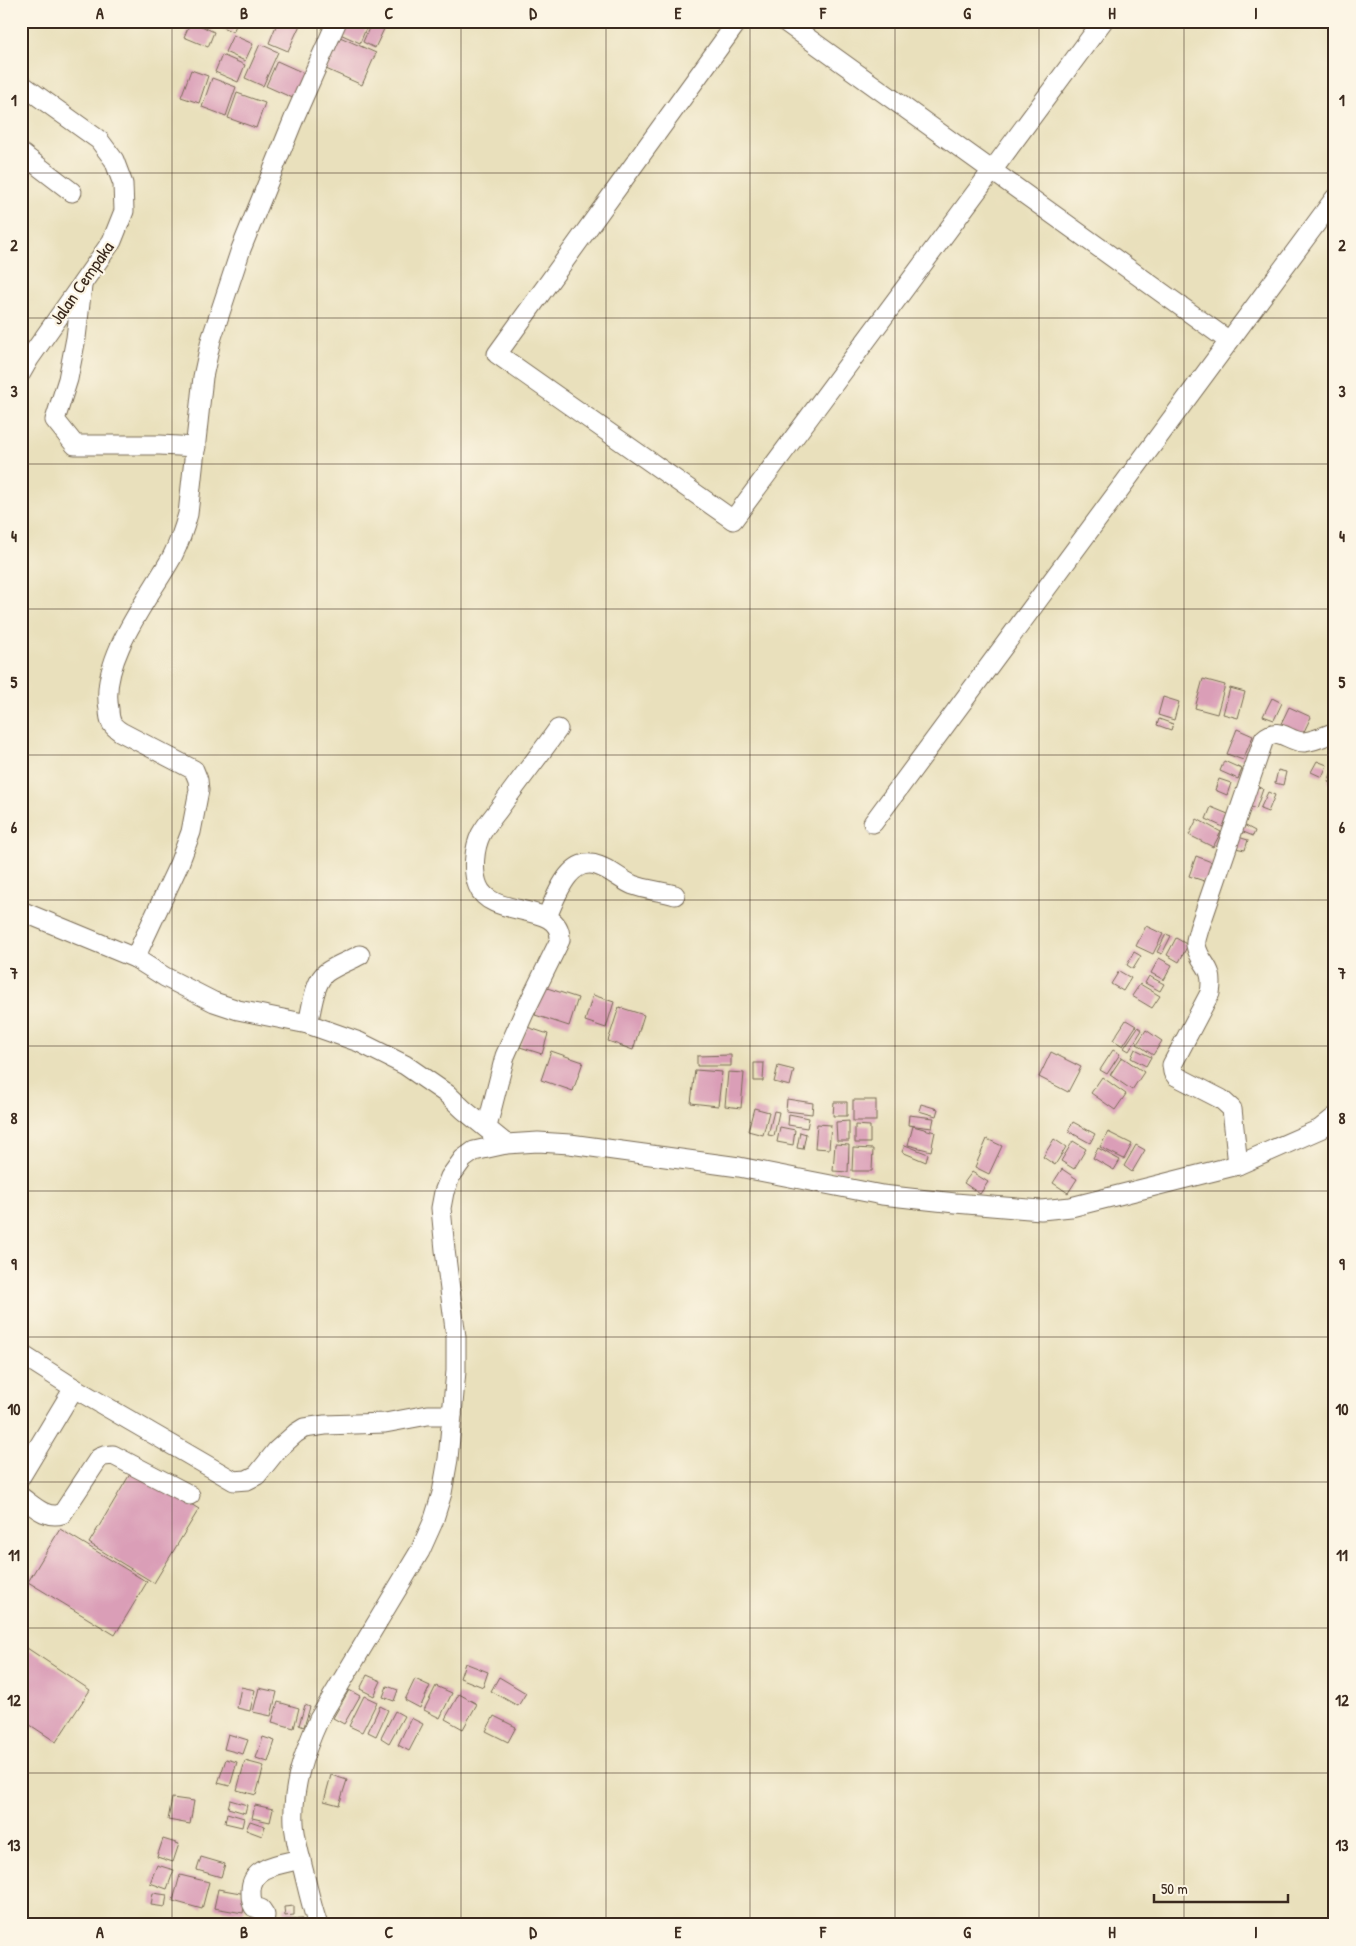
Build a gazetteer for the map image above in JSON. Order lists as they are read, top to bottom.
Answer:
{
  "streets": {
    "street": ["Jalan Cempaka"]
  },
  "scale_bar": "50 m",
  "grid": {
    "columns": [
      "A",
      "B",
      "C",
      "D",
      "E",
      "F",
      "G",
      "H",
      "I"
    ],
    "rows": [
      "1",
      "2",
      "3",
      "4",
      "5",
      "6",
      "7",
      "8",
      "9",
      "10",
      "11",
      "12",
      "13"
    ]
  }
}
